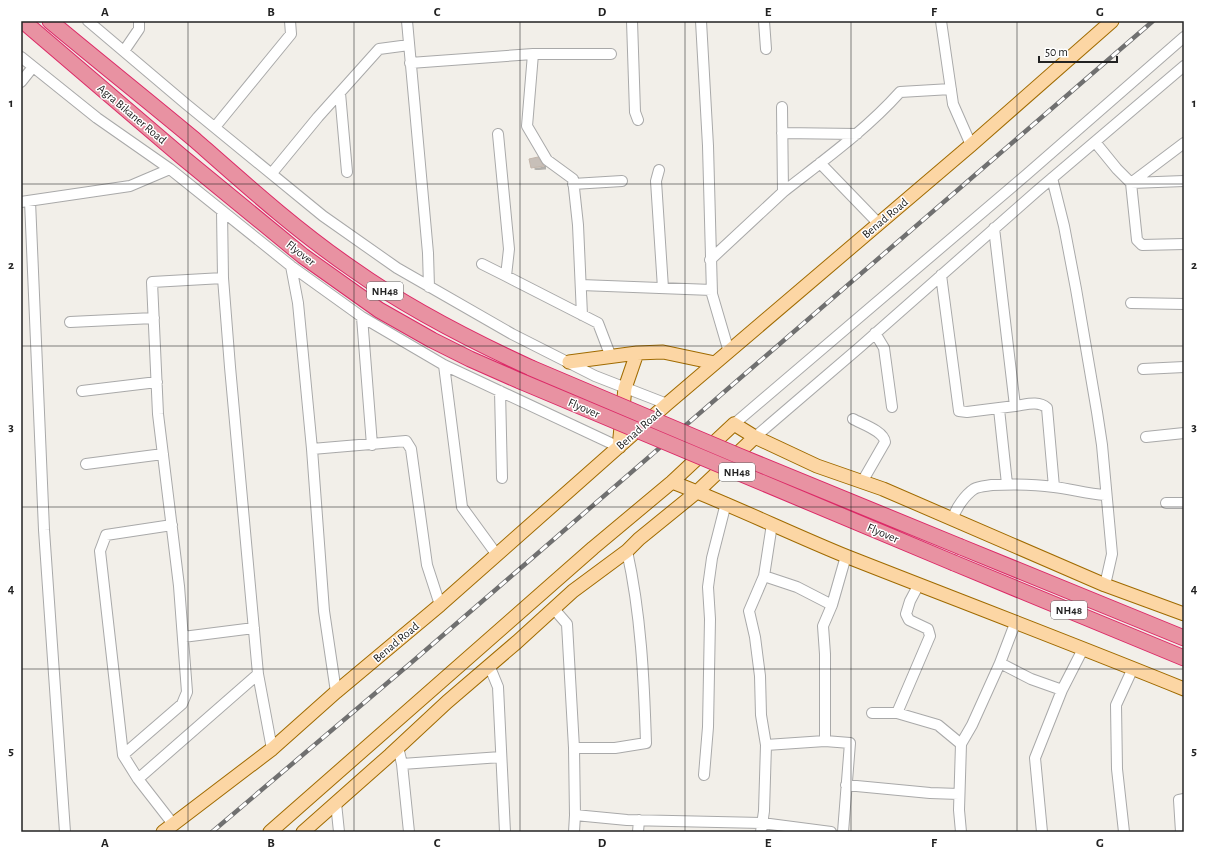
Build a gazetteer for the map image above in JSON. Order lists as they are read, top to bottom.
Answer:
{
  "streets": {
    "highway": ["Agra Bikaner Road", "Flyover", "NH48"],
    "main road": ["Benad Road"]
  },
  "crossings": [
    ["Agra Bikaner Road", "Flyover"]
  ],
  "scale_bar": "50 m",
  "grid": {
    "columns": [
      "A",
      "B",
      "C",
      "D",
      "E",
      "F",
      "G"
    ],
    "rows": [
      "1",
      "2",
      "3",
      "4",
      "5"
    ]
  }
}
